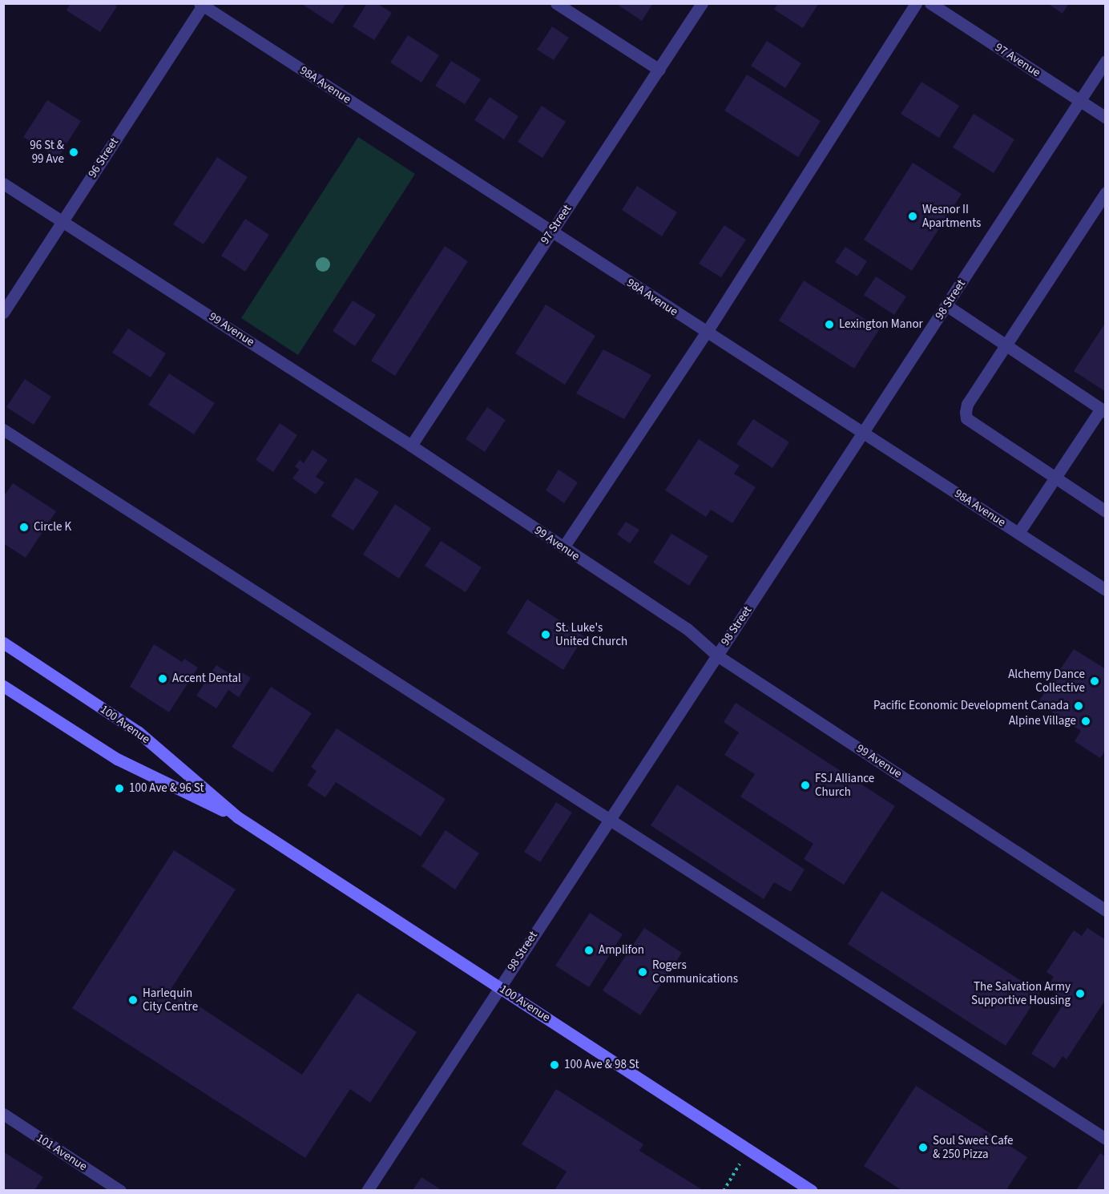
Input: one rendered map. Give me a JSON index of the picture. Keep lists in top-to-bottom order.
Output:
{
  "streets": {
    "main road": ["100 Avenue"],
    "street": [
      "97 Avenue",
      "98A Avenue",
      "96 Street",
      "97 Street",
      "98 Street",
      "99 Avenue",
      "101 Avenue"
    ]
  },
  "crossings": [
    ["97 Avenue", "98 Street"],
    ["98A Avenue", "96 Street"],
    ["98A Avenue", "97 Street"],
    ["98A Avenue", "98 Street"],
    ["96 Street", "99 Avenue"],
    ["97 Street", "99 Avenue"],
    ["98 Street", "99 Avenue"],
    ["98 Street", "100 Avenue"]
  ],
  "places": [
    "96 St & 99 Ave",
    "Wesnor II Apartments",
    "Lexington Manor",
    "Circle K",
    "St. Luke's United Church",
    "Accent Dental",
    "Alchemy Dance Collective",
    "Pacific Economic Development Canada",
    "Alpine Village",
    "FSJ Alliance Church",
    "100 Ave & 96 St",
    "Amplifon",
    "Rogers Communications",
    "The Salvation Army Supportive Housing",
    "Harlequin City Centre",
    "100 Ave & 98 St",
    "Soul Sweet Cafe & 250 Pizza"
  ]
}
